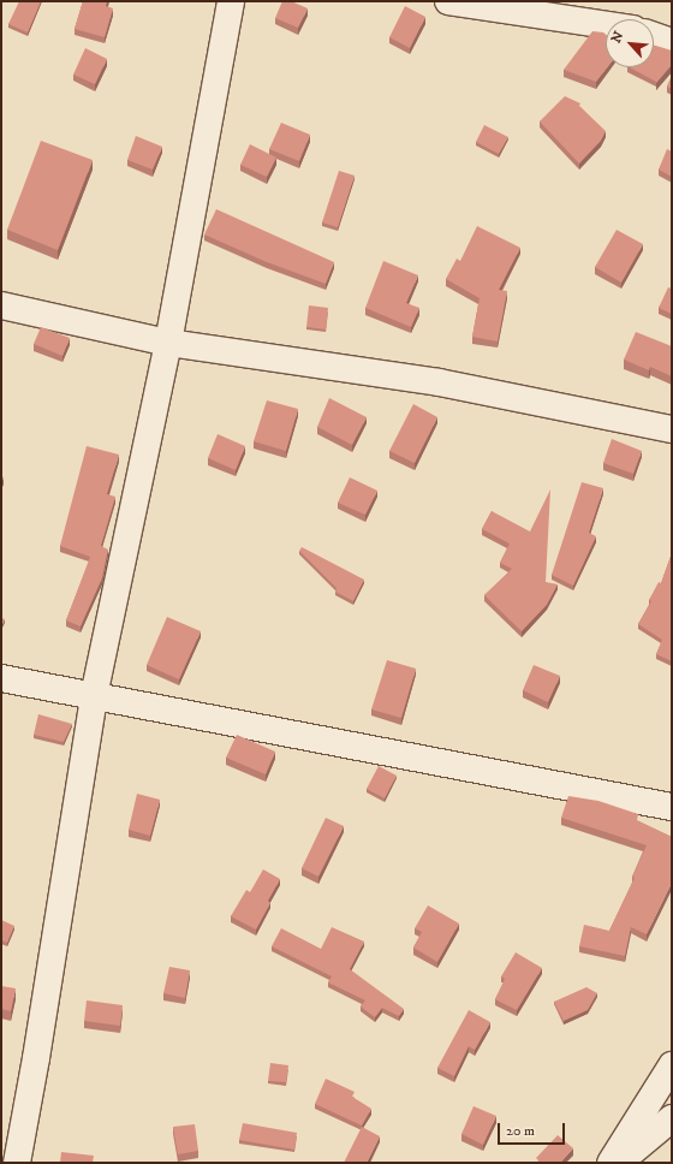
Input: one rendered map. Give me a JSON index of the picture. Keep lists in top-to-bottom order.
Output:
{
  "scale_bar": "20 m",
  "north": "top left"
}
